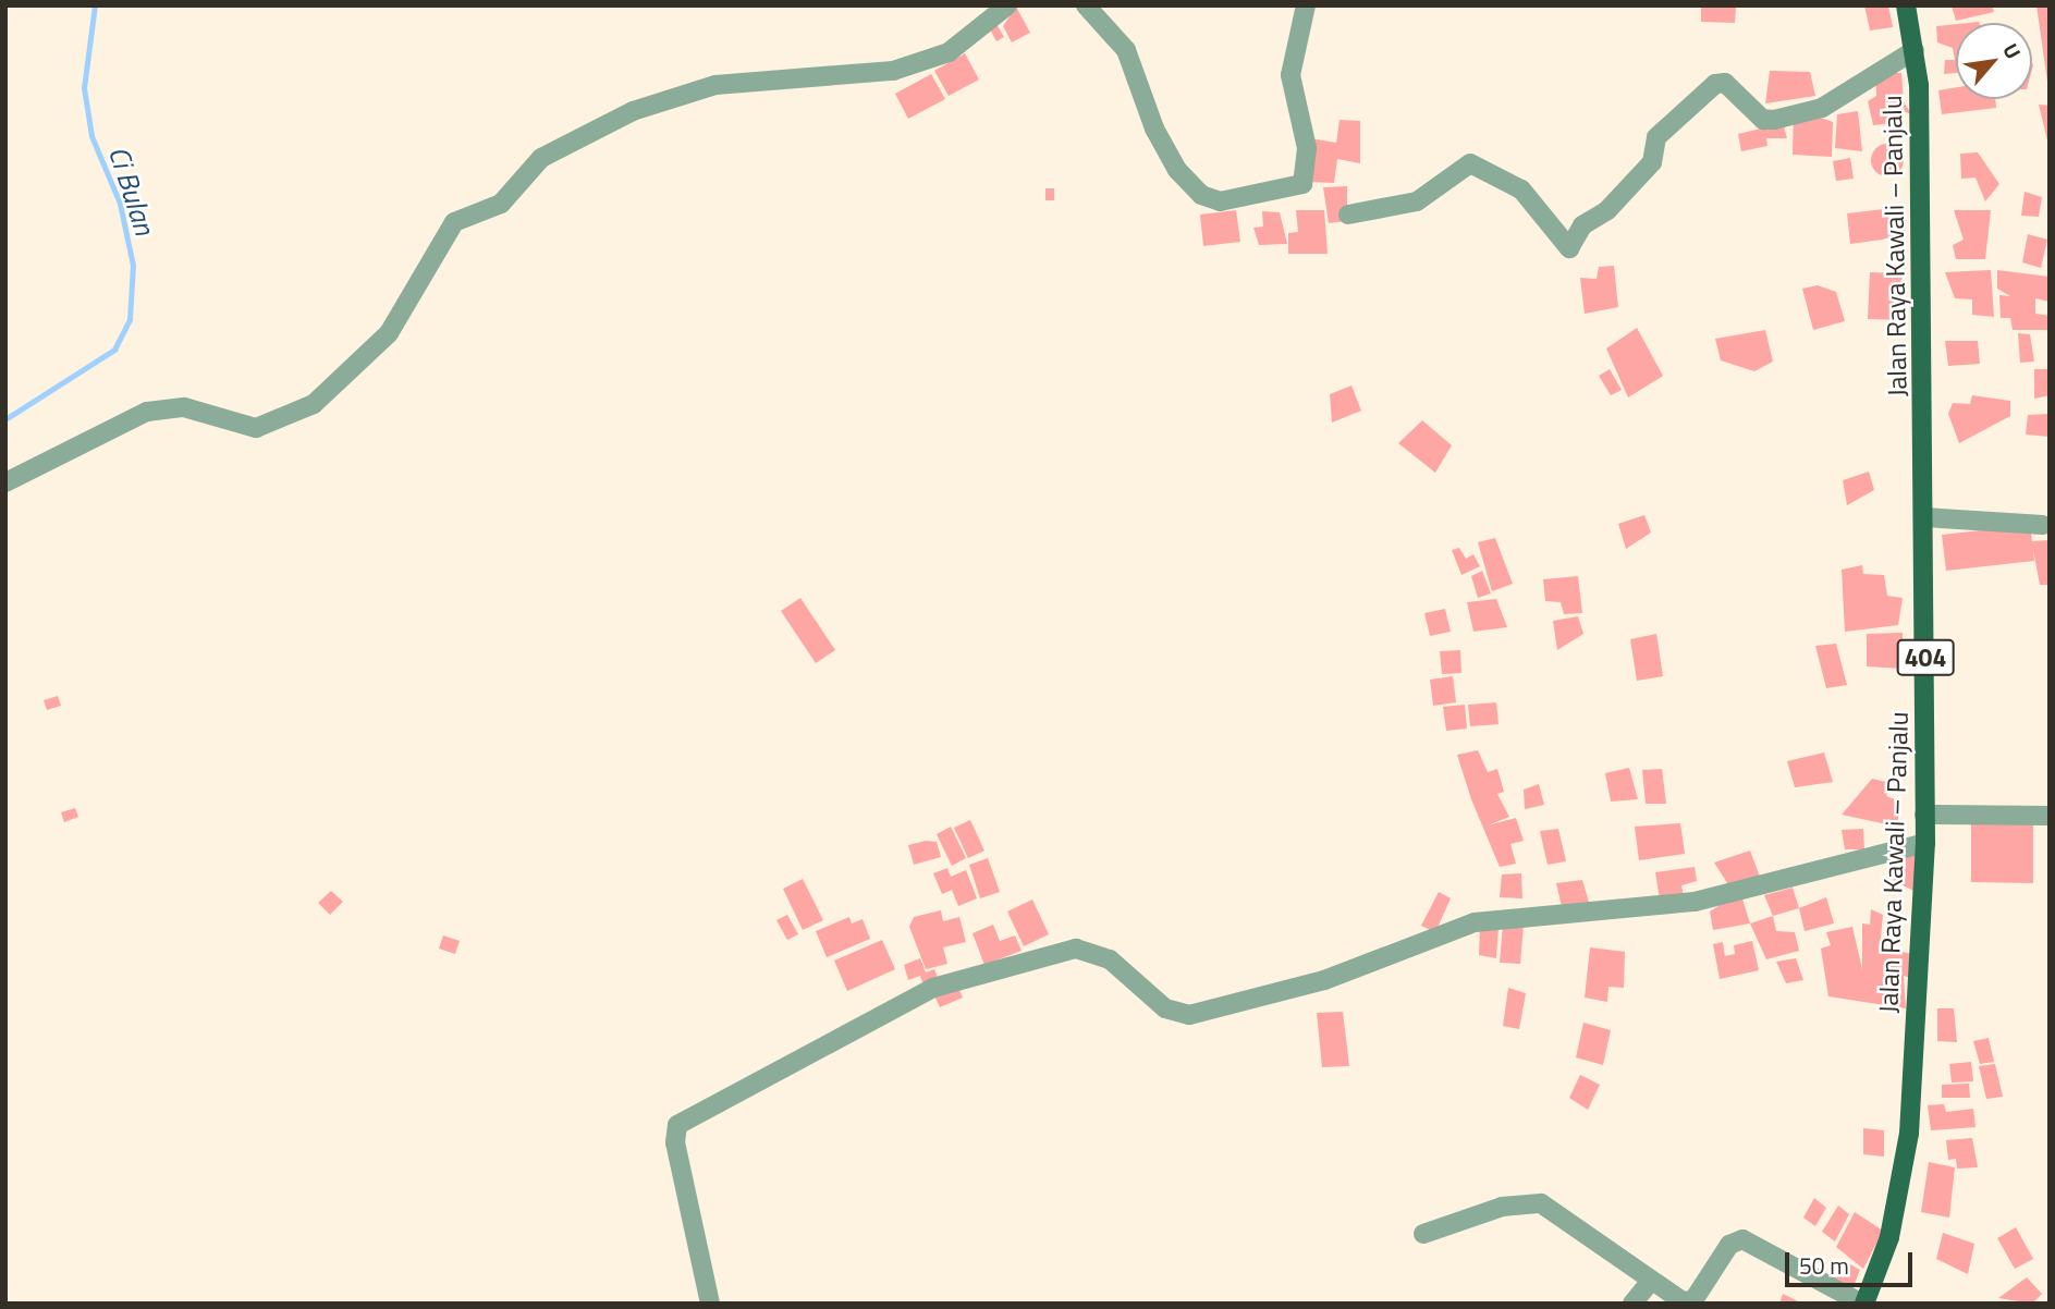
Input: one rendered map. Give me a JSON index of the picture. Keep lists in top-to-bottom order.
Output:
{
  "streets": {
    "main road": ["Jalan Raya Kawali – Panjalu", "404"]
  },
  "water": ["Ci Bulan"],
  "scale_bar": "50 m",
  "north": "top right"
}
